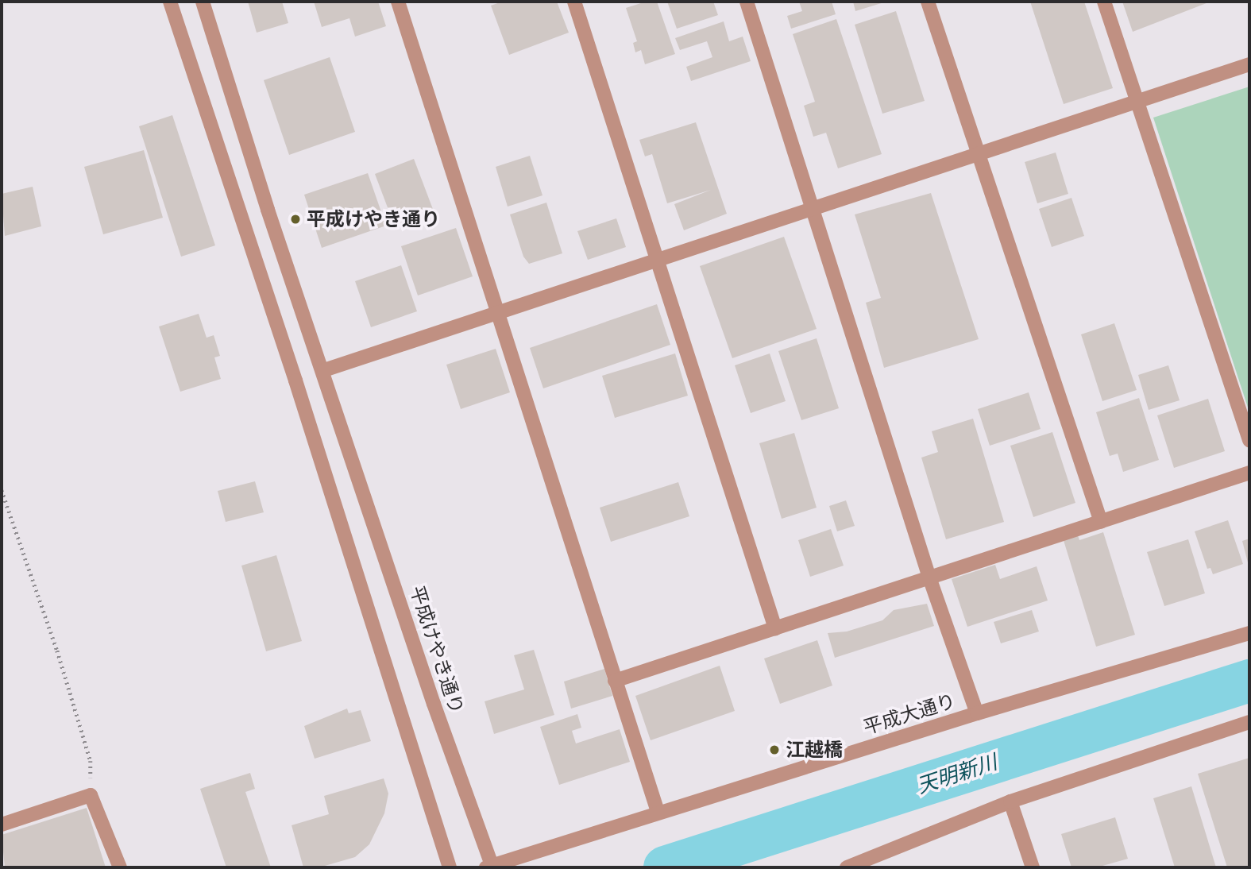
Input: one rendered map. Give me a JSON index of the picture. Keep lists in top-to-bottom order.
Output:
{
  "streets": {
    "street": ["平成けやき通り", "平成大通り"]
  },
  "crossings": [
    ["平成けやき通り", "平成大通り"]
  ],
  "water": ["天明新川"],
  "places": ["平成けやき通り", "江越橋"]
}
